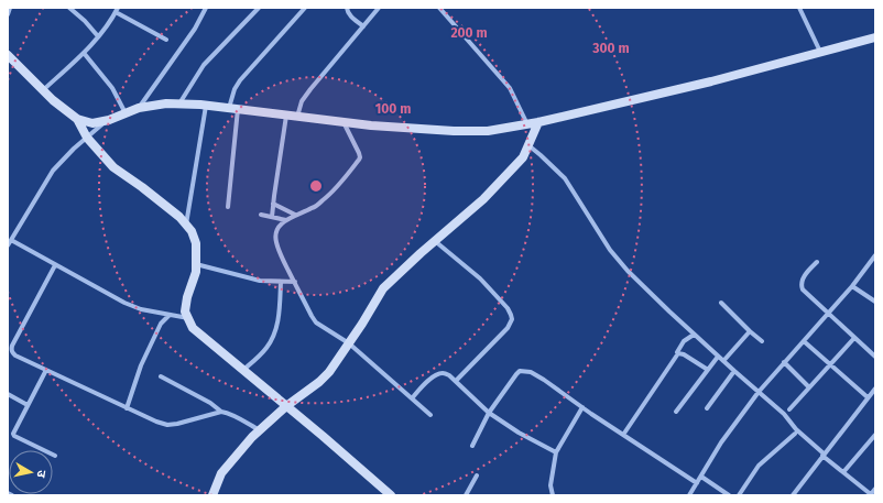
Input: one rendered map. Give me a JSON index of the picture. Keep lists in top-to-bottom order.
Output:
{
  "north": "right",
  "rings": ["200 m", "300 m", "100 m"]
}
